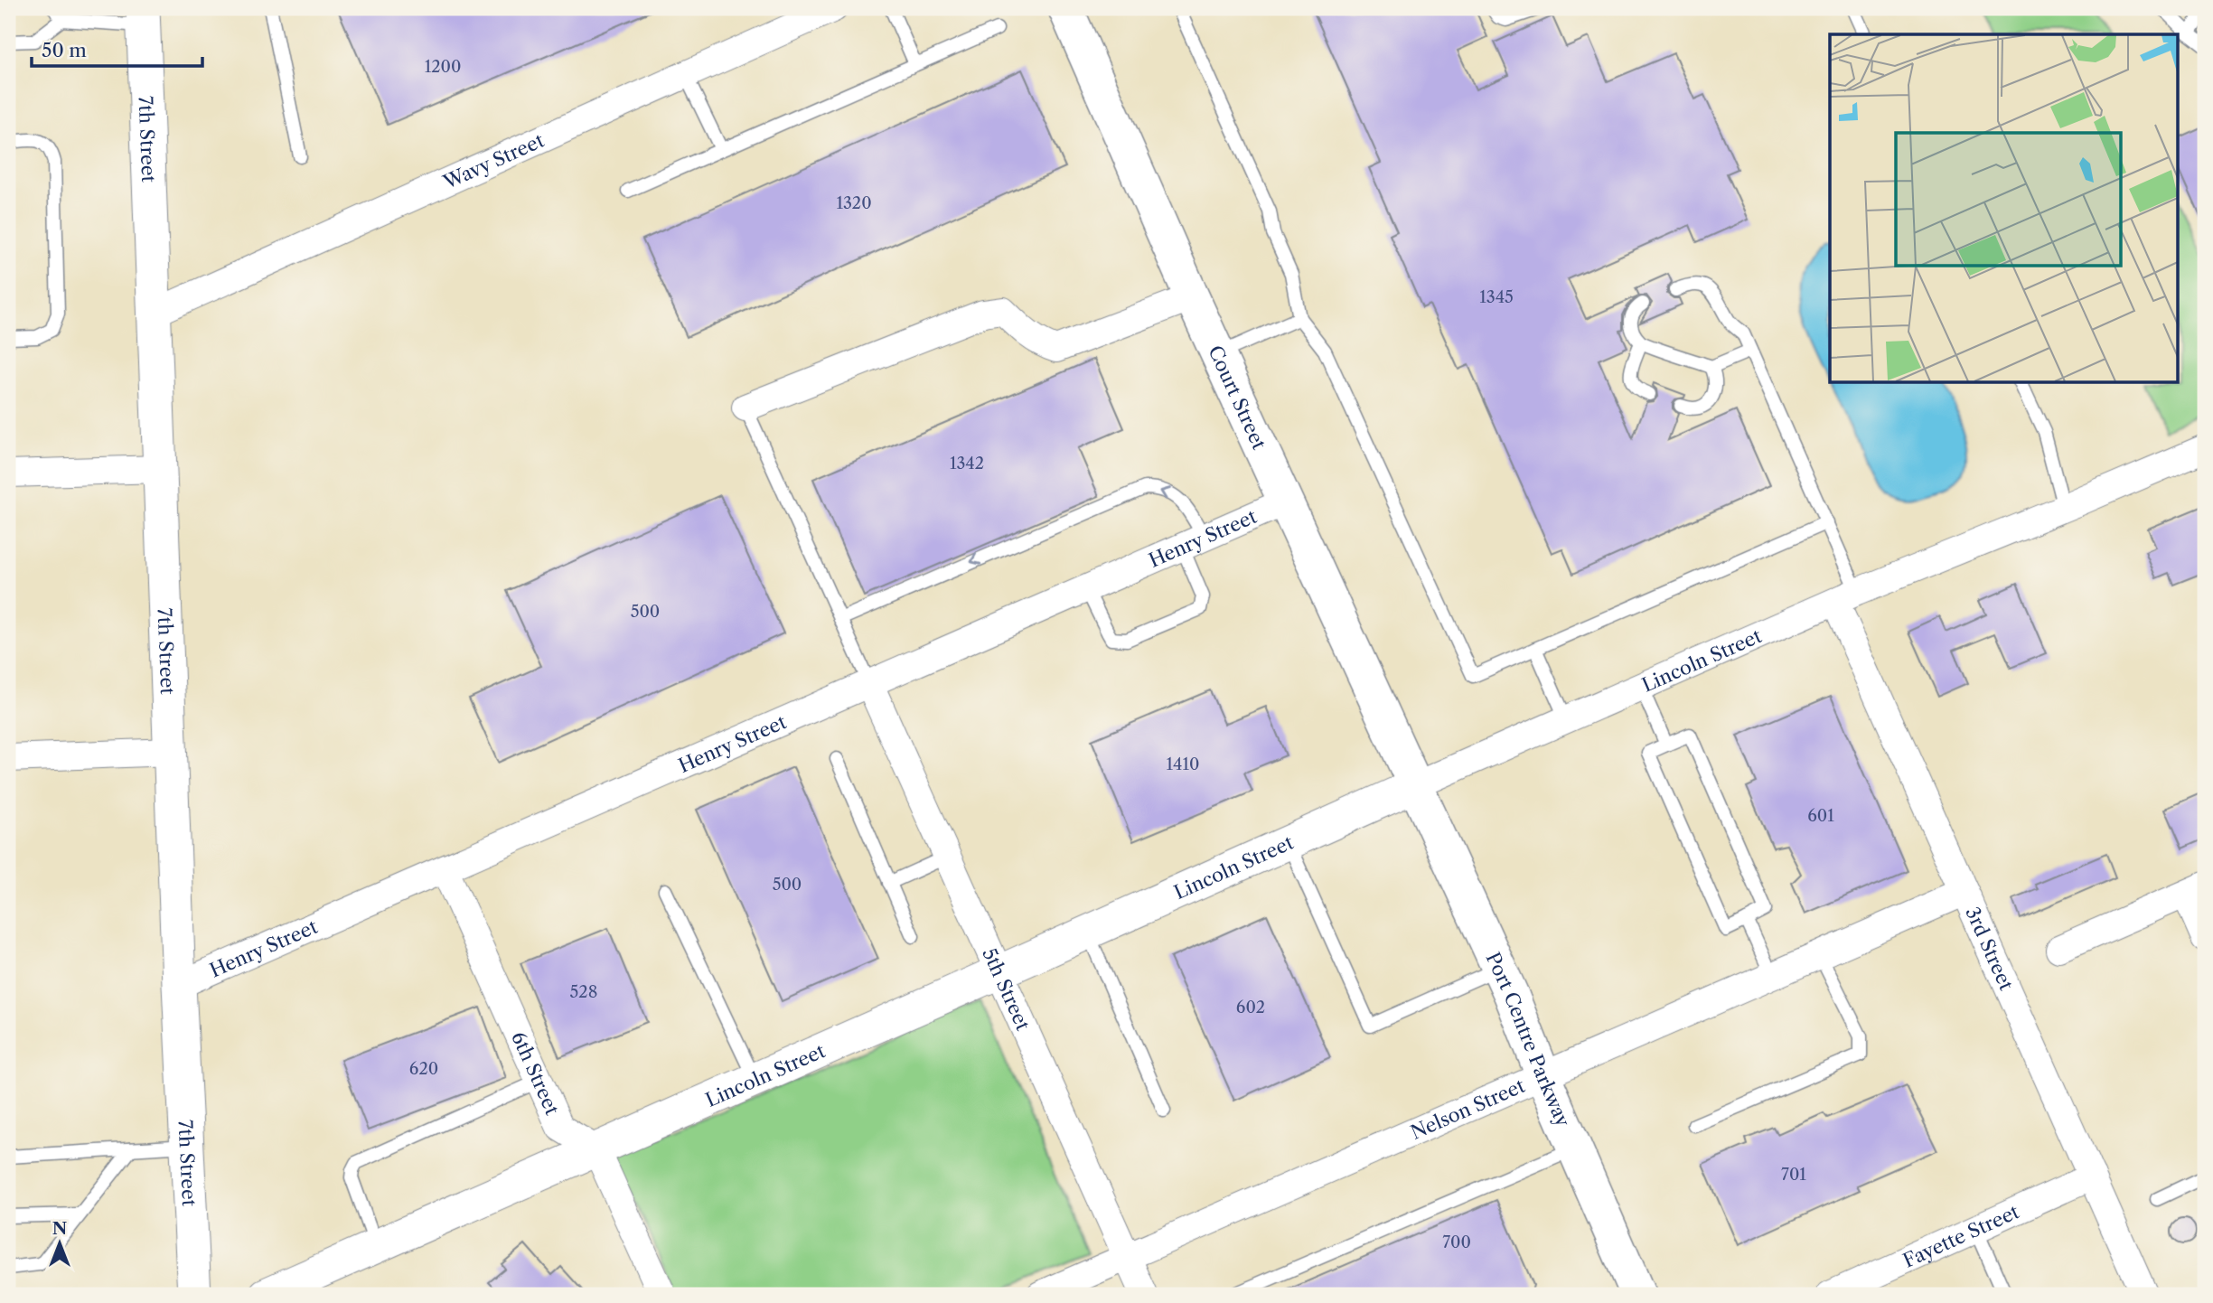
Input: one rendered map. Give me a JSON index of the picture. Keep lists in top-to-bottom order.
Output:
{
  "streets": {
    "main road": ["Court Street", "Port Centre Parkway"],
    "street": [
      "7th Street",
      "Wavy Street",
      "Henry Street",
      "Lincoln Street",
      "3rd Street",
      "5th Street",
      "6th Street",
      "Nelson Street",
      "Fayette Street"
    ]
  },
  "crossings": [
    ["7th Street", "Wavy Street"],
    ["7th Street", "Henry Street"],
    ["Court Street", "Henry Street"],
    ["Court Street", "Lincoln Street"],
    ["Court Street", "Port Centre Parkway"],
    ["Henry Street", "5th Street"],
    ["Henry Street", "6th Street"],
    ["Lincoln Street", "3rd Street"],
    ["Lincoln Street", "5th Street"],
    ["Lincoln Street", "Port Centre Parkway"],
    ["Lincoln Street", "6th Street"],
    ["3rd Street", "Nelson Street"],
    ["3rd Street", "Fayette Street"],
    ["5th Street", "Nelson Street"],
    ["Port Centre Parkway", "Nelson Street"]
  ],
  "house_numbers": [
    "1200",
    "1320",
    "1345",
    "1342",
    "500",
    "1410",
    "601",
    "500",
    "528",
    "602",
    "620",
    "701",
    "700"
  ],
  "scale_bar": "50 m",
  "north": "top"
}
